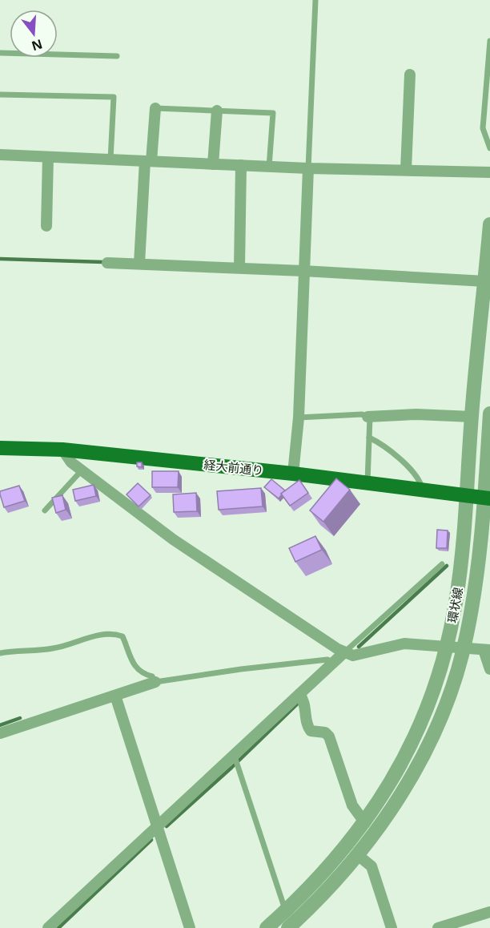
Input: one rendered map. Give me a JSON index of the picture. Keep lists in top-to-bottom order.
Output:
{
  "streets": {
    "main road": ["経大前通り"],
    "street": ["環状線"]
  },
  "crossings": [
    ["経大前通り", "環状線"]
  ],
  "north": "bottom"
}
